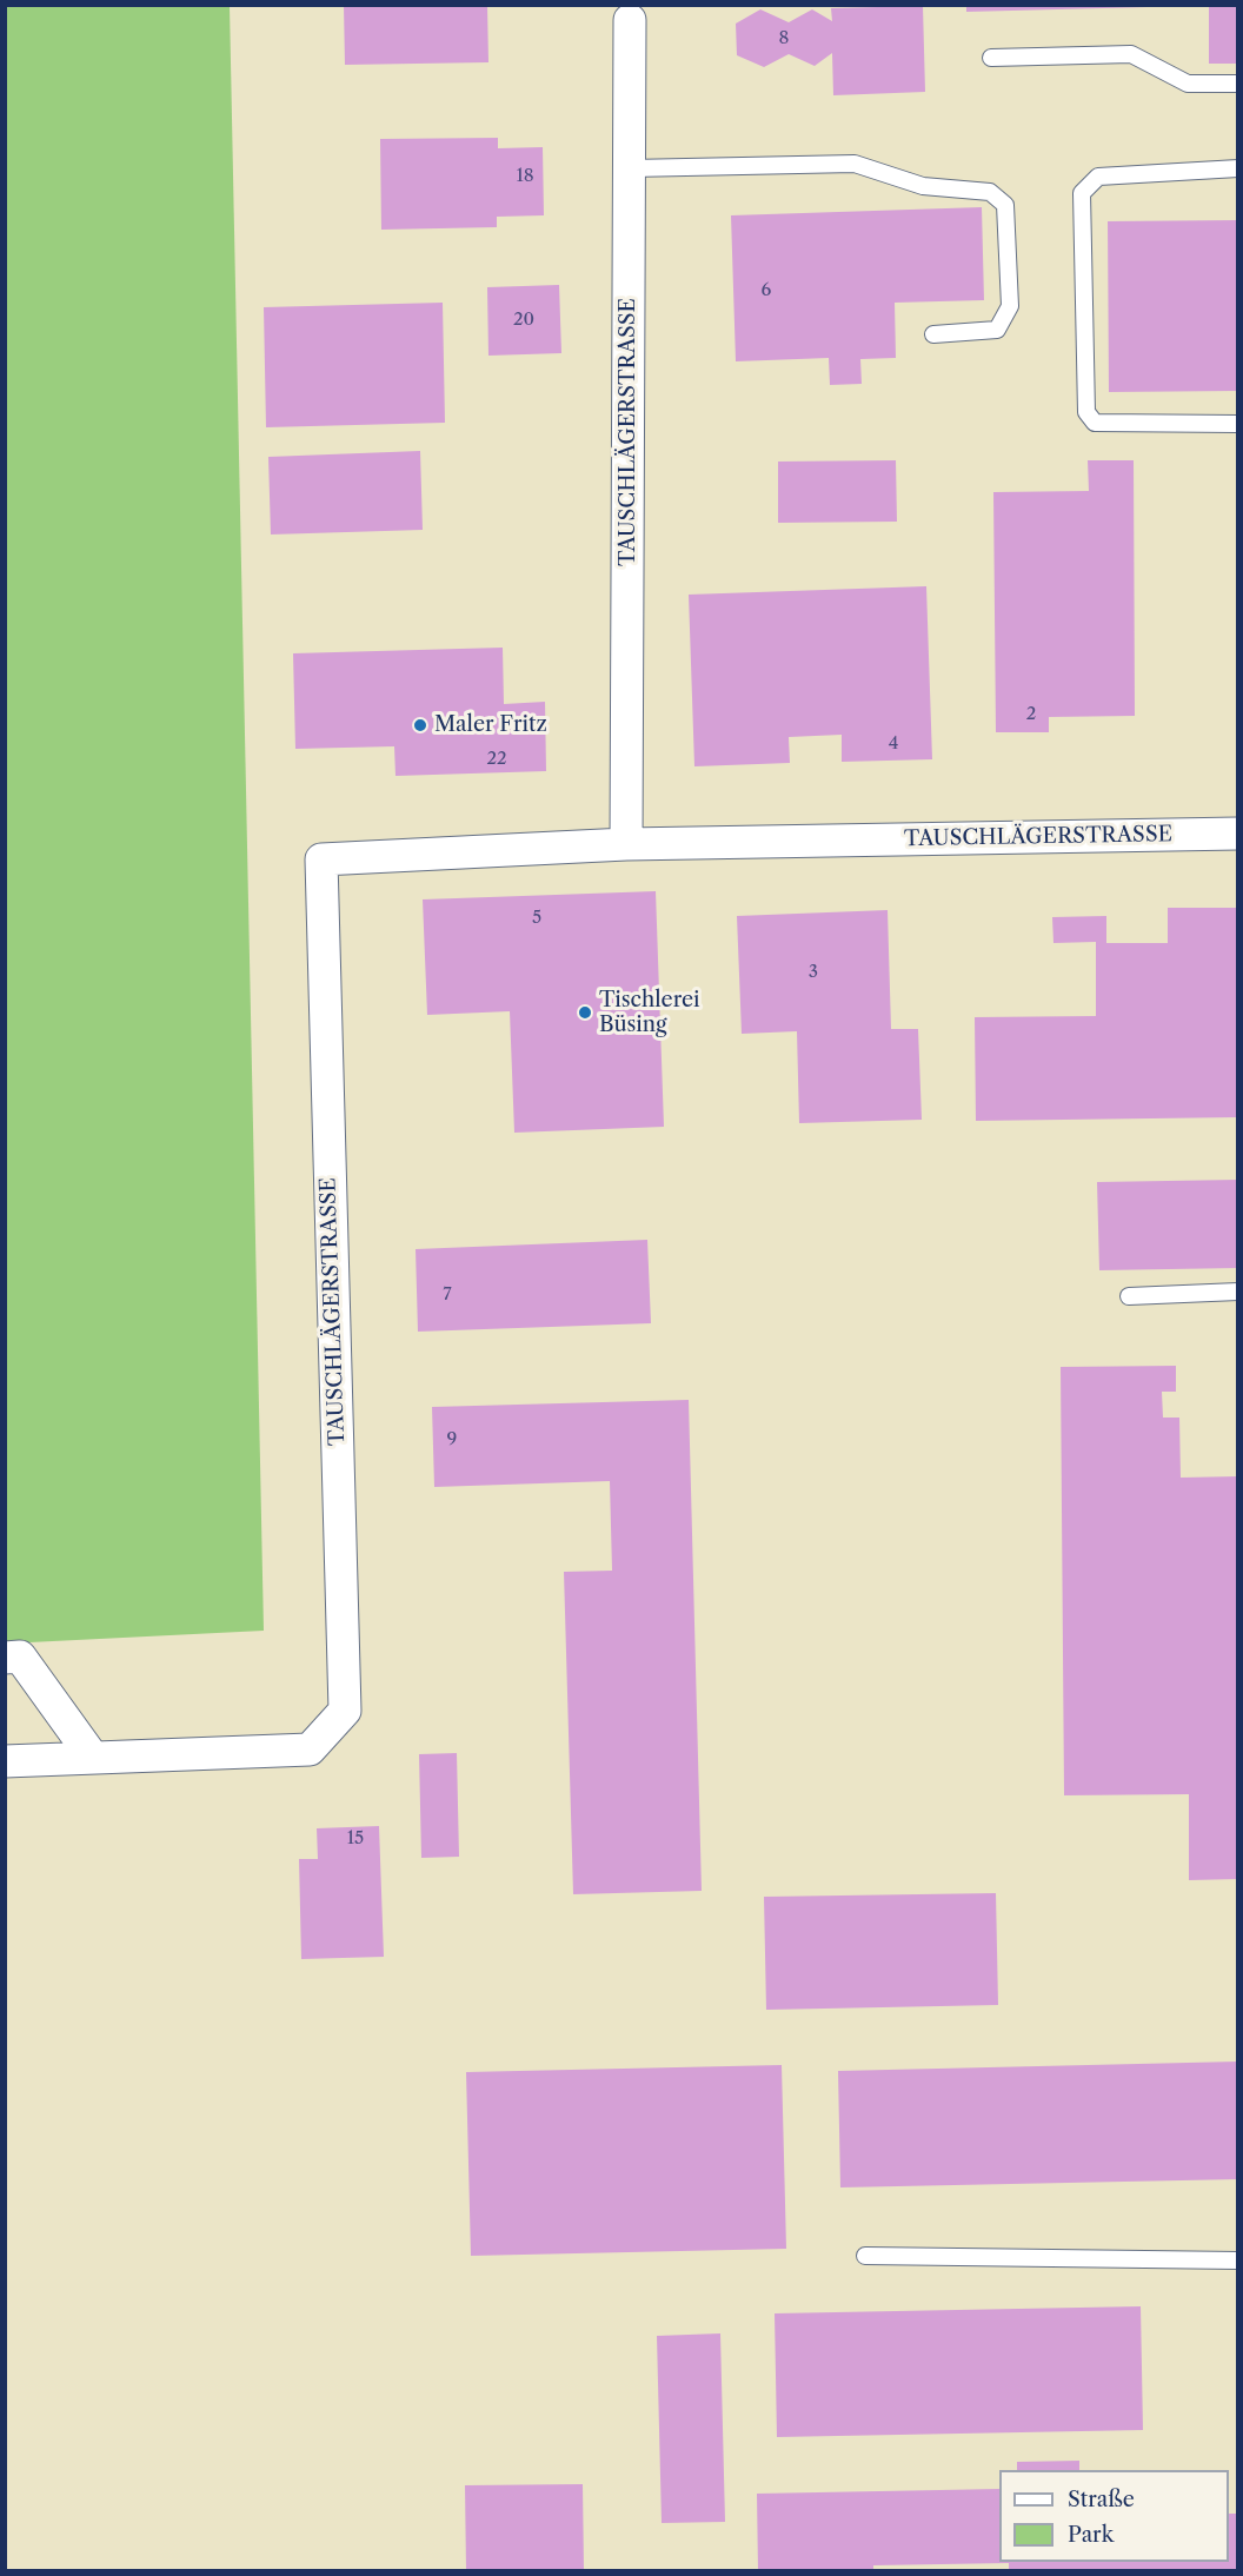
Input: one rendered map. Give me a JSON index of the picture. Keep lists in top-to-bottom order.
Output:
{
  "streets": {
    "street": ["TAUSCHLÄGERSTRASSE"]
  },
  "places": ["Maler Fritz", "Tischlerei Büsing"],
  "house_numbers": [
    "8",
    "18",
    "6",
    "20",
    "2",
    "4",
    "22",
    "5",
    "3",
    "7",
    "9",
    "15"
  ],
  "legend": ["Straße", "Park"]
}
